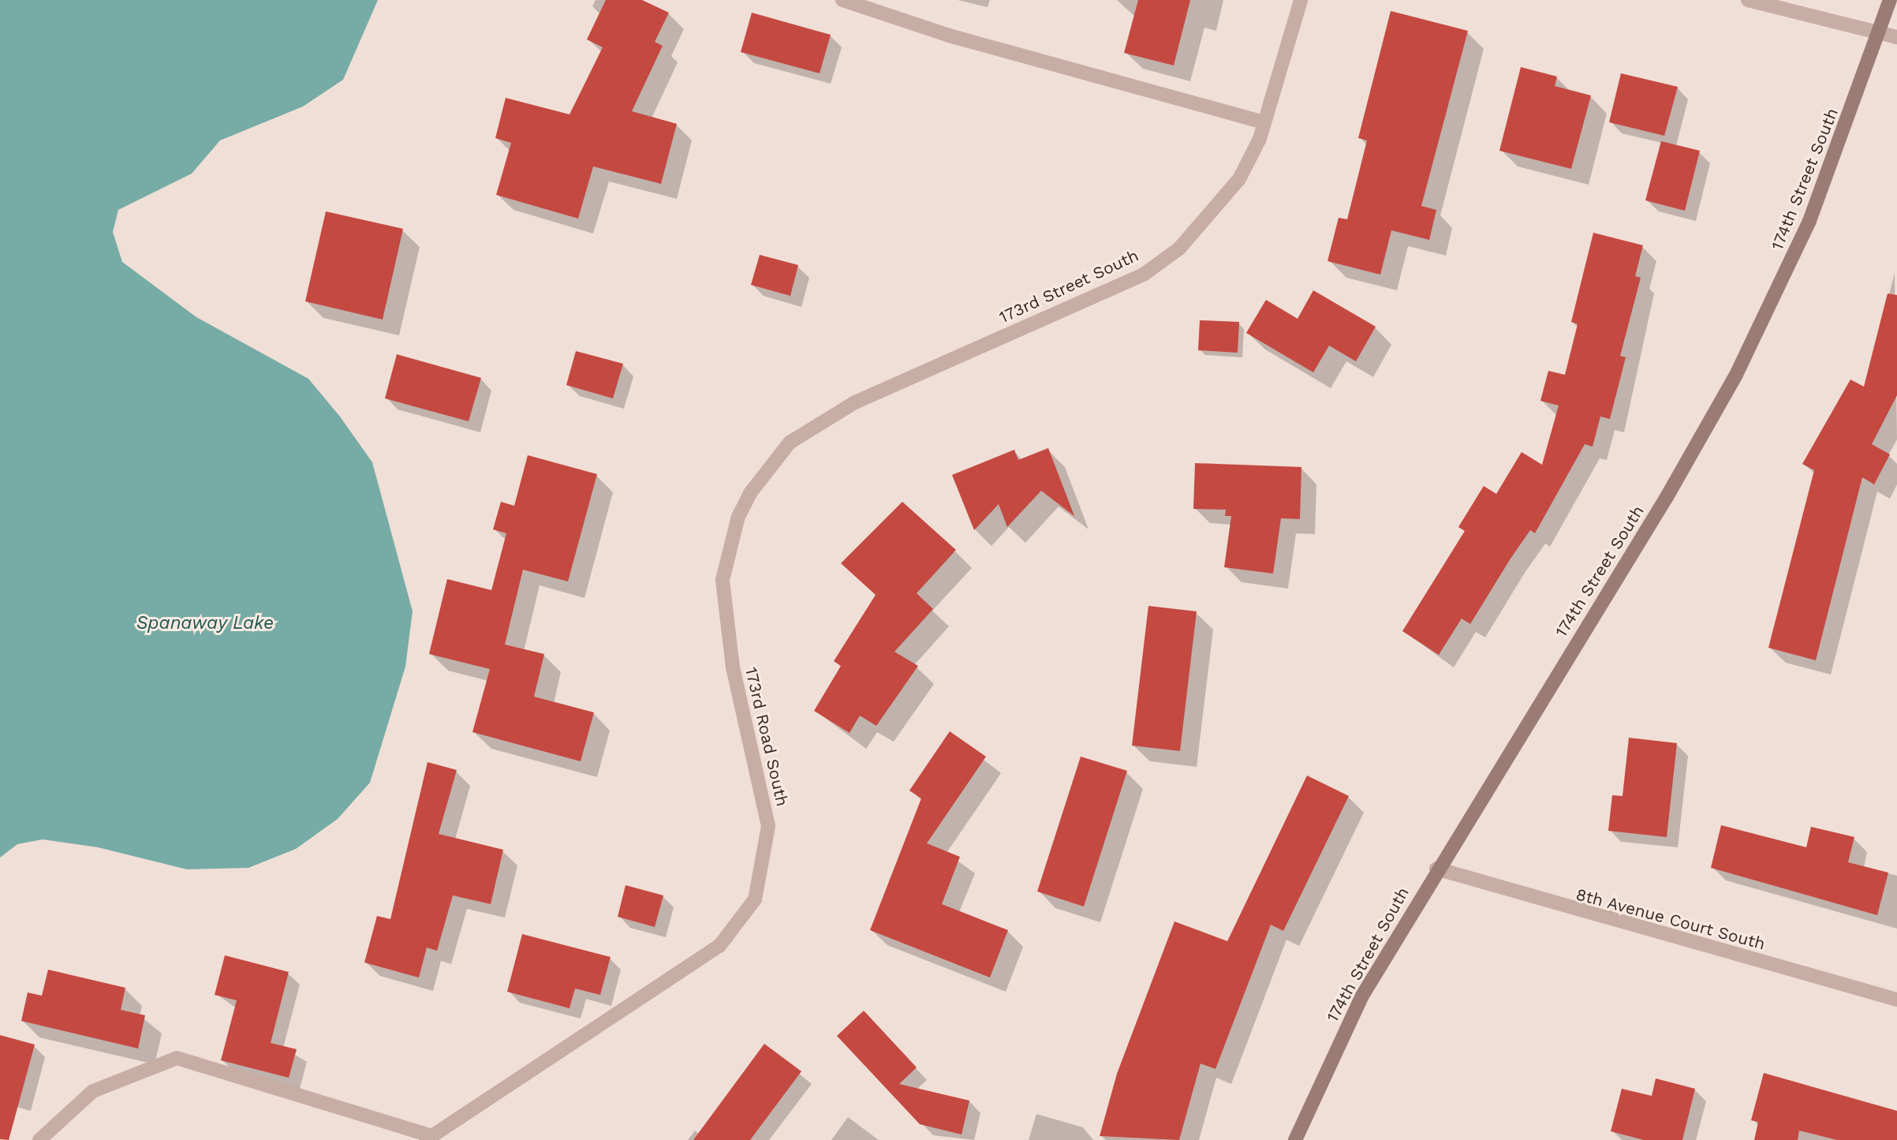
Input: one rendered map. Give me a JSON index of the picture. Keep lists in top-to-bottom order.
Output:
{
  "streets": {
    "street": [
      "174th Street South",
      "173rd Street South",
      "173rd Road South",
      "8th Avenue Court South"
    ]
  },
  "crossings": [
    ["174th Street South", "8th Avenue Court South"],
    ["173rd Street South", "173rd Road South"]
  ],
  "water": ["Spanaway Lake"]
}
